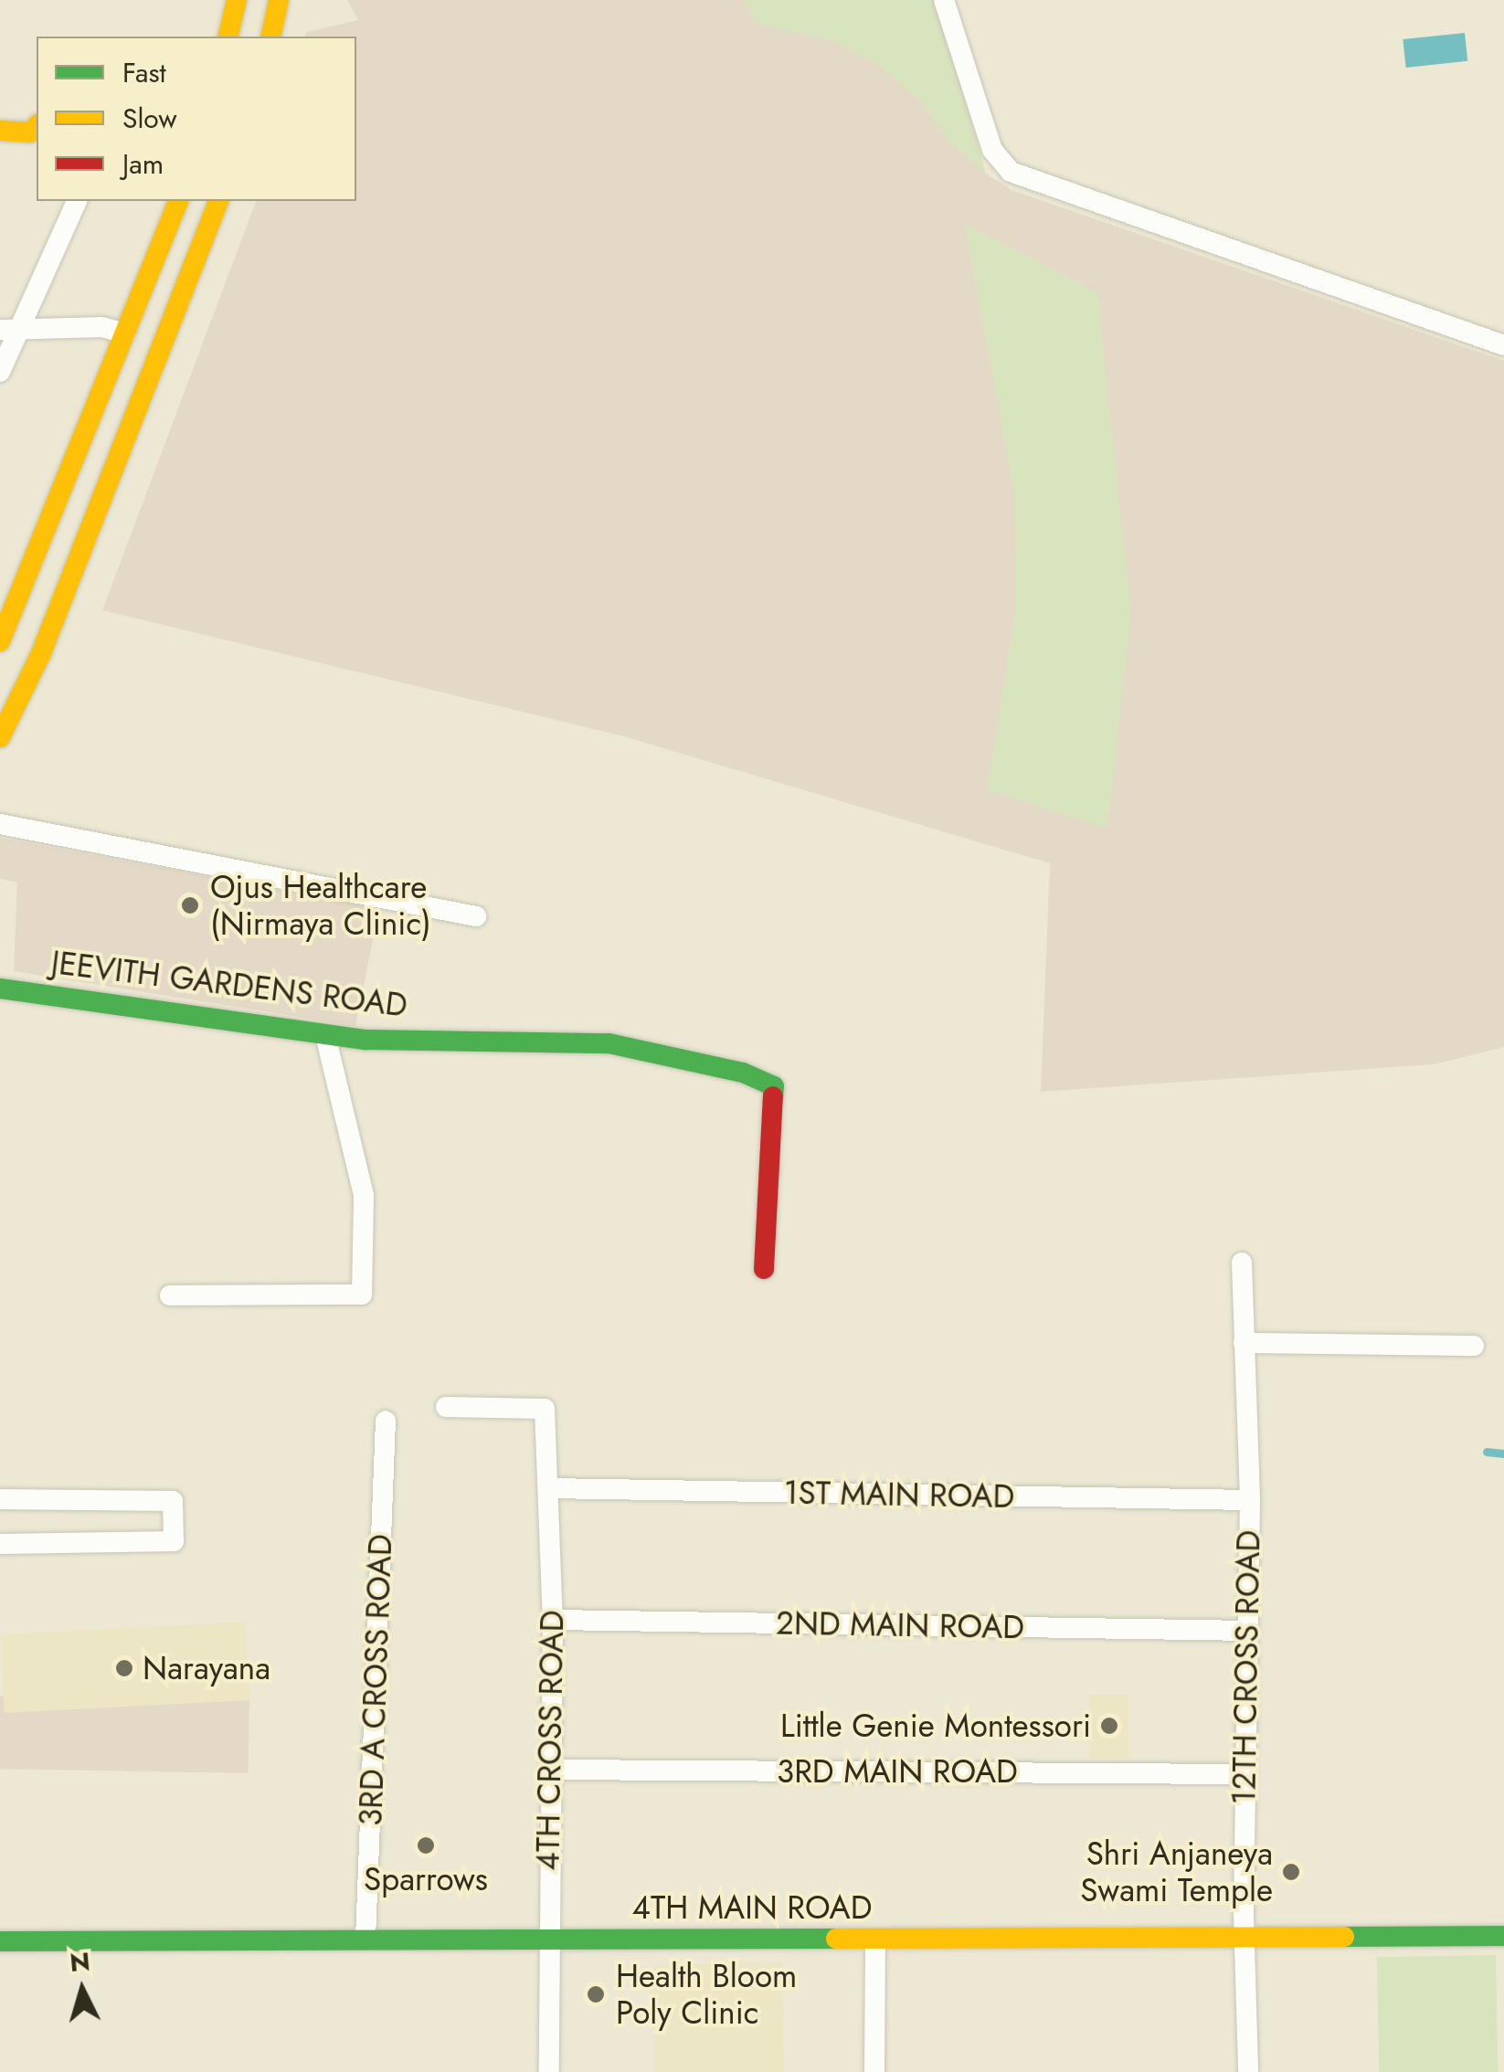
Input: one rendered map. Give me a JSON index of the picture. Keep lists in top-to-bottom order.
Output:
{
  "streets": {
    "street": [
      "JEEVITH GARDENS ROAD",
      "1ST MAIN ROAD",
      "2ND MAIN ROAD",
      "12TH CROSS ROAD",
      "3RD A CROSS ROAD",
      "4TH CROSS ROAD",
      "3RD MAIN ROAD",
      "4TH MAIN ROAD"
    ]
  },
  "crossings": [
    ["1ST MAIN ROAD", "12TH CROSS ROAD"],
    ["1ST MAIN ROAD", "4TH CROSS ROAD"],
    ["2ND MAIN ROAD", "12TH CROSS ROAD"],
    ["2ND MAIN ROAD", "4TH CROSS ROAD"],
    ["12TH CROSS ROAD", "3RD MAIN ROAD"],
    ["12TH CROSS ROAD", "4TH MAIN ROAD"],
    ["3RD A CROSS ROAD", "4TH MAIN ROAD"],
    ["4TH CROSS ROAD", "3RD MAIN ROAD"],
    ["4TH CROSS ROAD", "4TH MAIN ROAD"]
  ],
  "places": [
    "Ojus Healthcare (Nirmaya Clinic)",
    "Narayana",
    "Little Genie Montessori",
    "Sparrows",
    "Shri Anjaneya Swami Temple",
    "Health Bloom Poly Clinic"
  ],
  "legend": ["Fast", "Slow", "Jam"],
  "north": "top"
}
